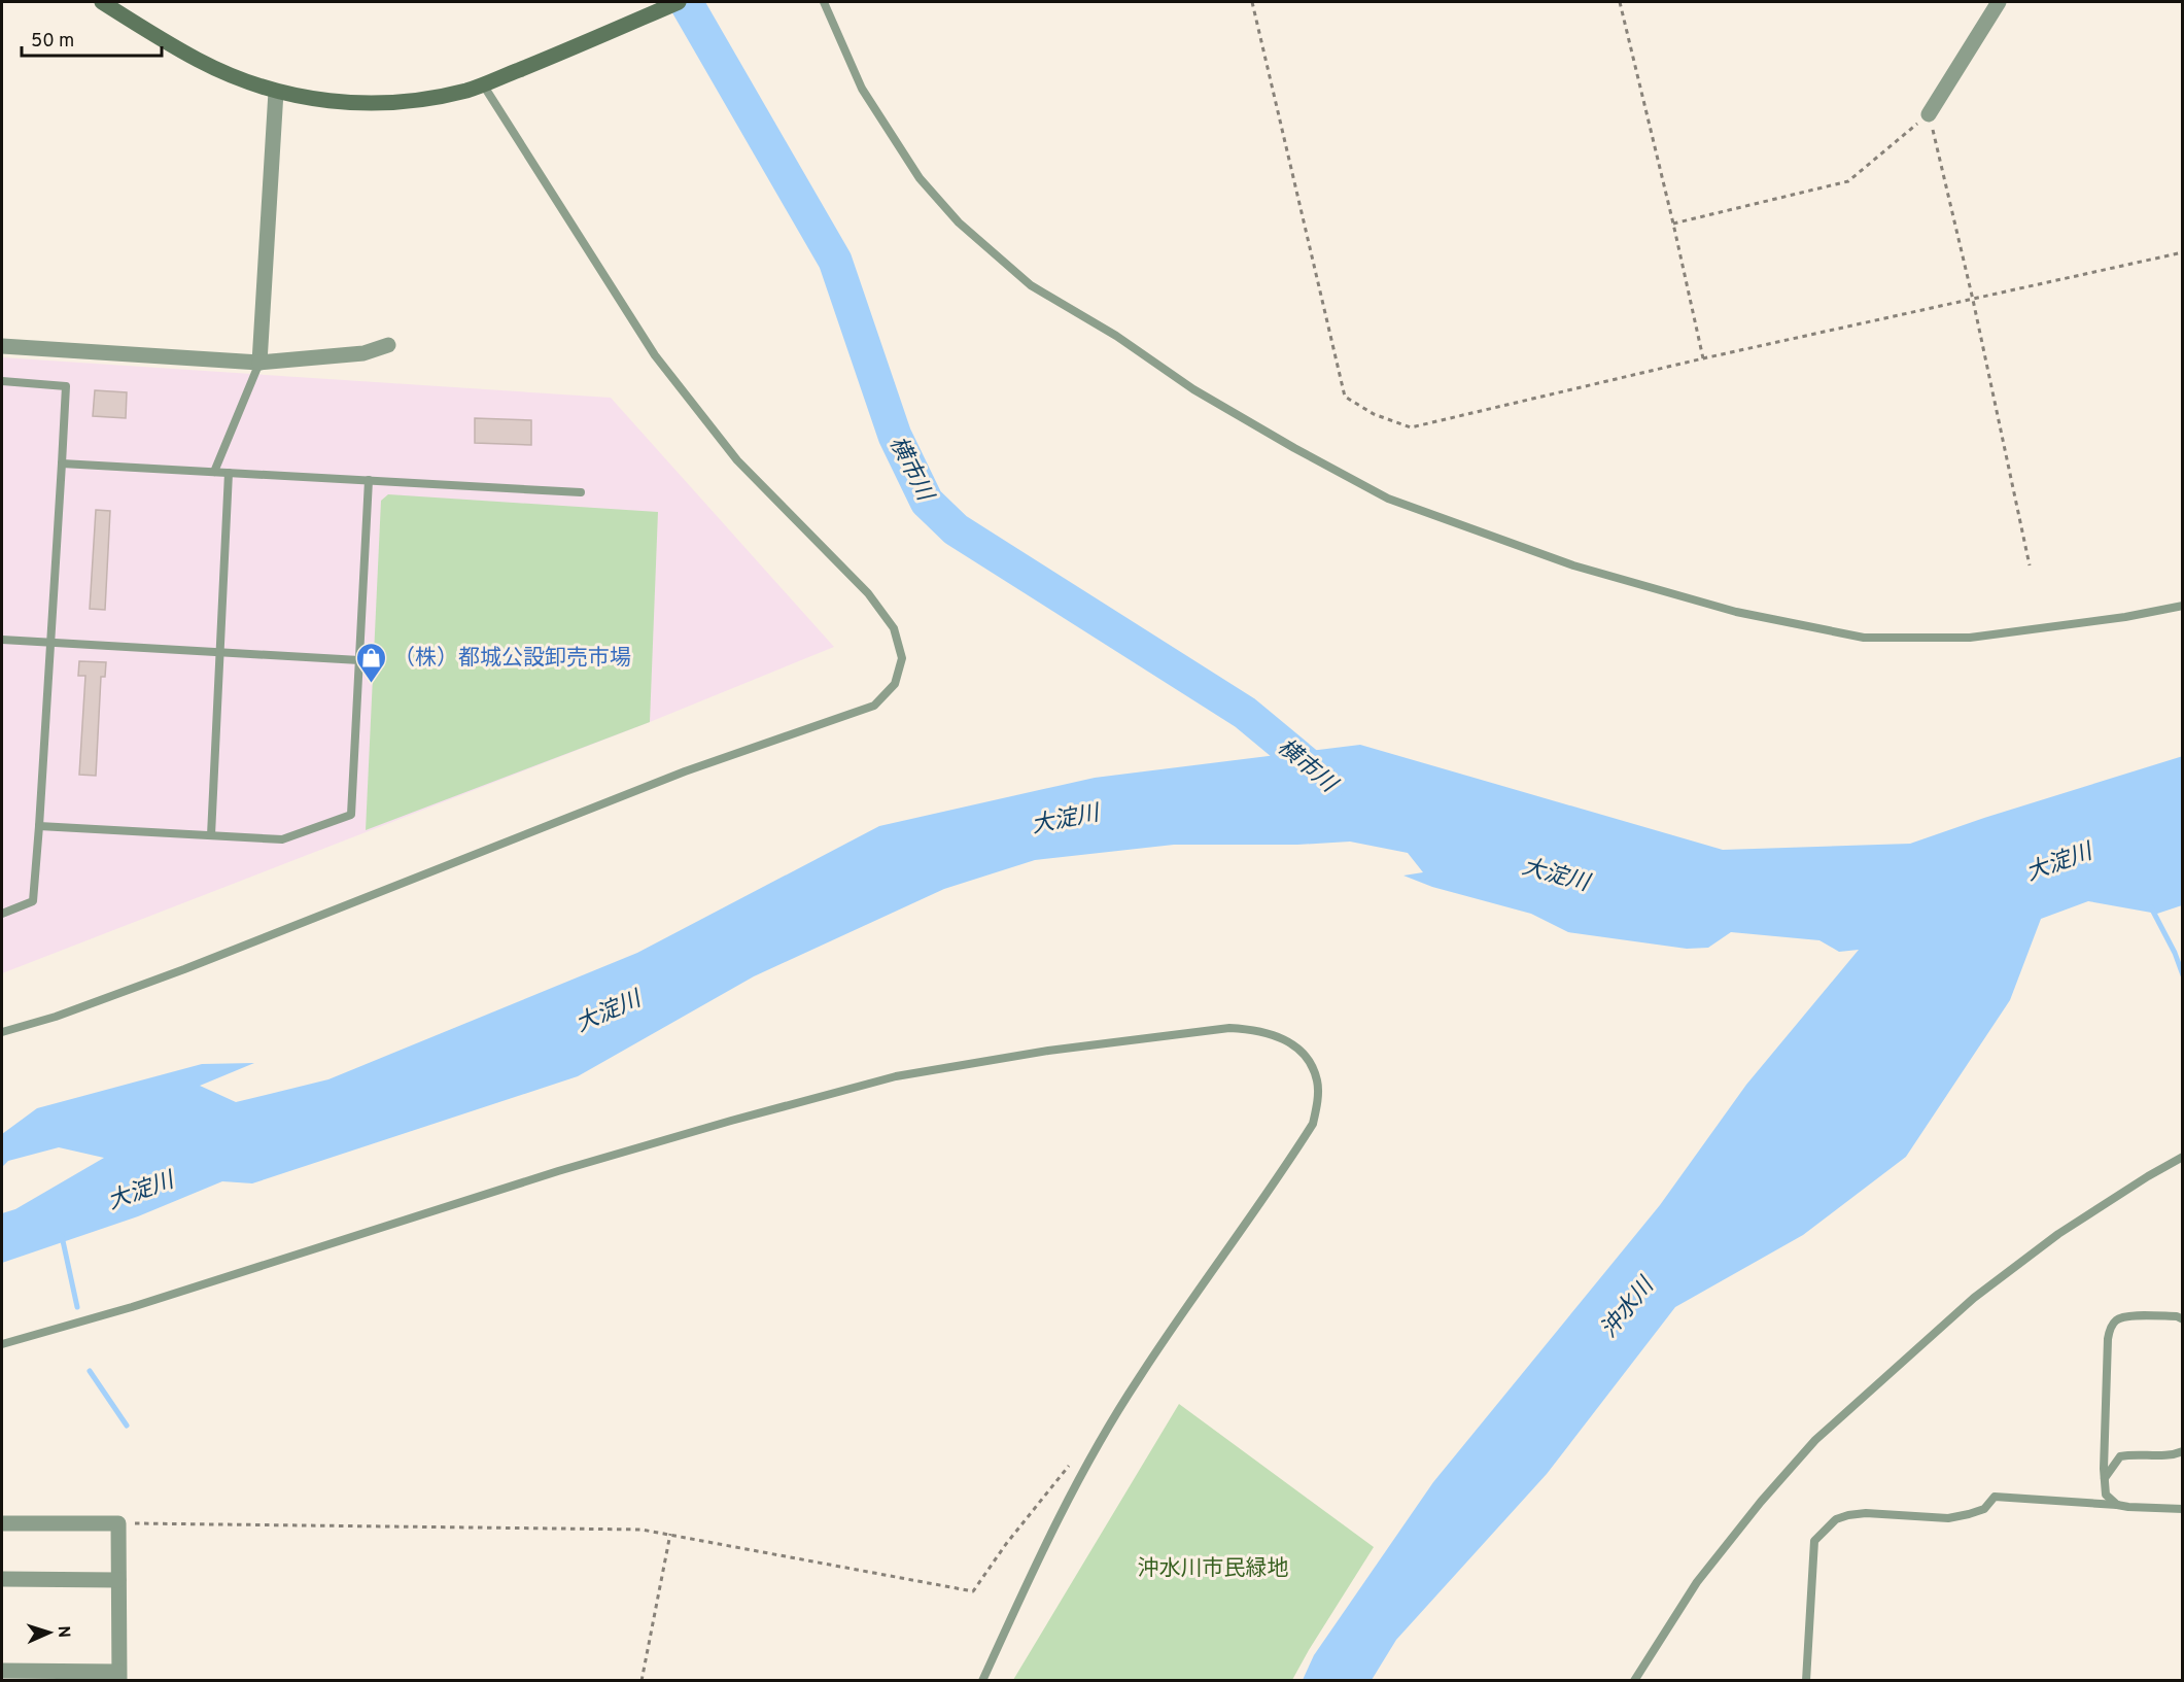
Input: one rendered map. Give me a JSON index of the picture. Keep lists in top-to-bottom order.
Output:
{
  "water": ["横市川", "大淀川", "沖水川"],
  "parks": ["沖水川市民緑地"],
  "places": {
    "shop": ["（株）都城公設卸売市場"]
  },
  "scale_bar": "50 m",
  "north": "right"
}
